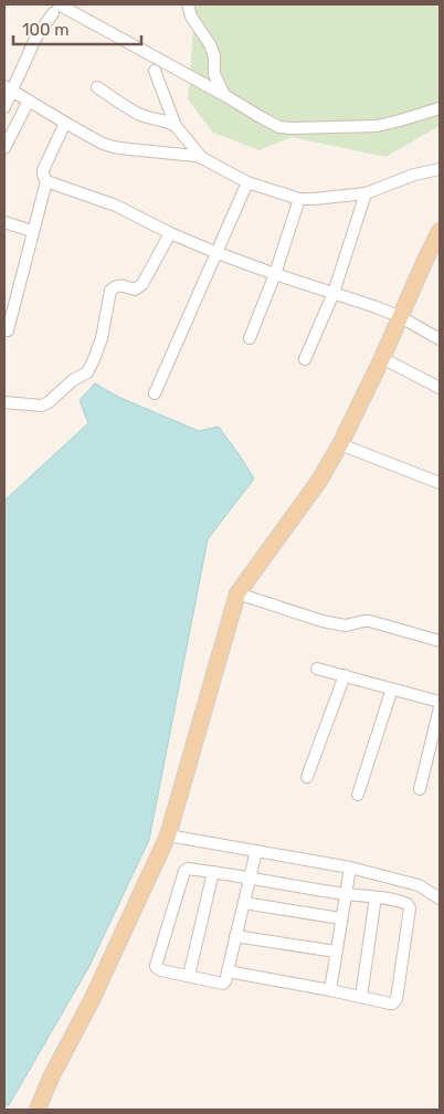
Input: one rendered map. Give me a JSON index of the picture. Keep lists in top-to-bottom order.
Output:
{
  "scale_bar": "100 m"
}
